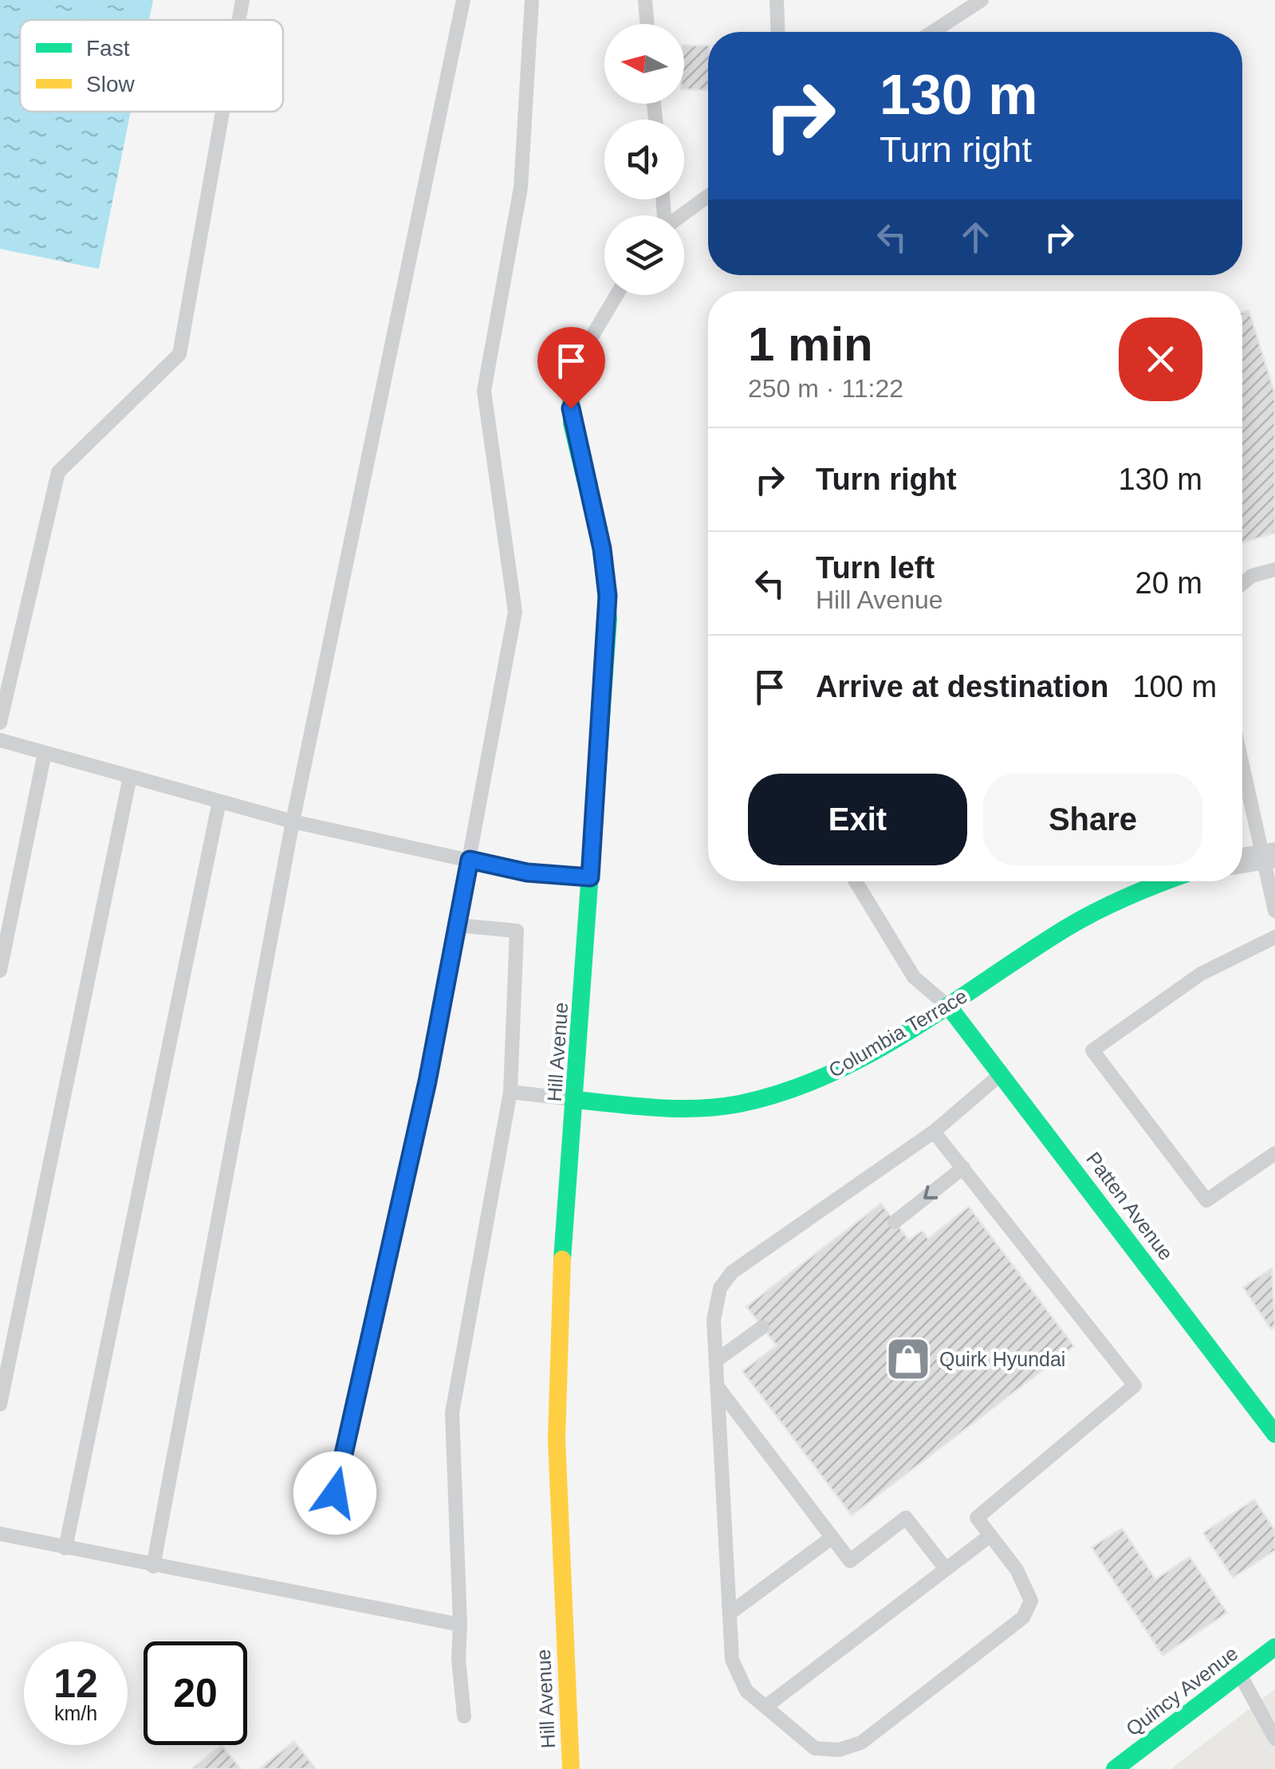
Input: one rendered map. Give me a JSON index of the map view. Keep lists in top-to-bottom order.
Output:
{
  "streets": {
    "street": [
      "Columbia Terrace",
      "Hill Avenue",
      "Patten Avenue",
      "Quincy Avenue"
    ]
  },
  "crossings": [
    ["Columbia Terrace", "Hill Avenue"],
    ["Columbia Terrace", "Patten Avenue"]
  ],
  "places": {
    "shop": ["Quirk Hyundai"]
  },
  "legend": ["Fast", "Slow"],
  "north": "left",
  "page": {
    "turn": ["130 m", "Turn right"],
    "heading": ["1 min", "250 m · 11:22"],
    "list": [
      {
        "name": "Turn right",
        "value": "130 m"
      },
      {
        "name": "Turn left",
        "note": "Hill Avenue",
        "value": "20 m"
      },
      {
        "name": "Arrive at destination",
        "value": "100 m"
      }
    ],
    "buttons": ["Exit", "Share"],
    "speed": "12 km/h",
    "limit": "20"
  }
}
